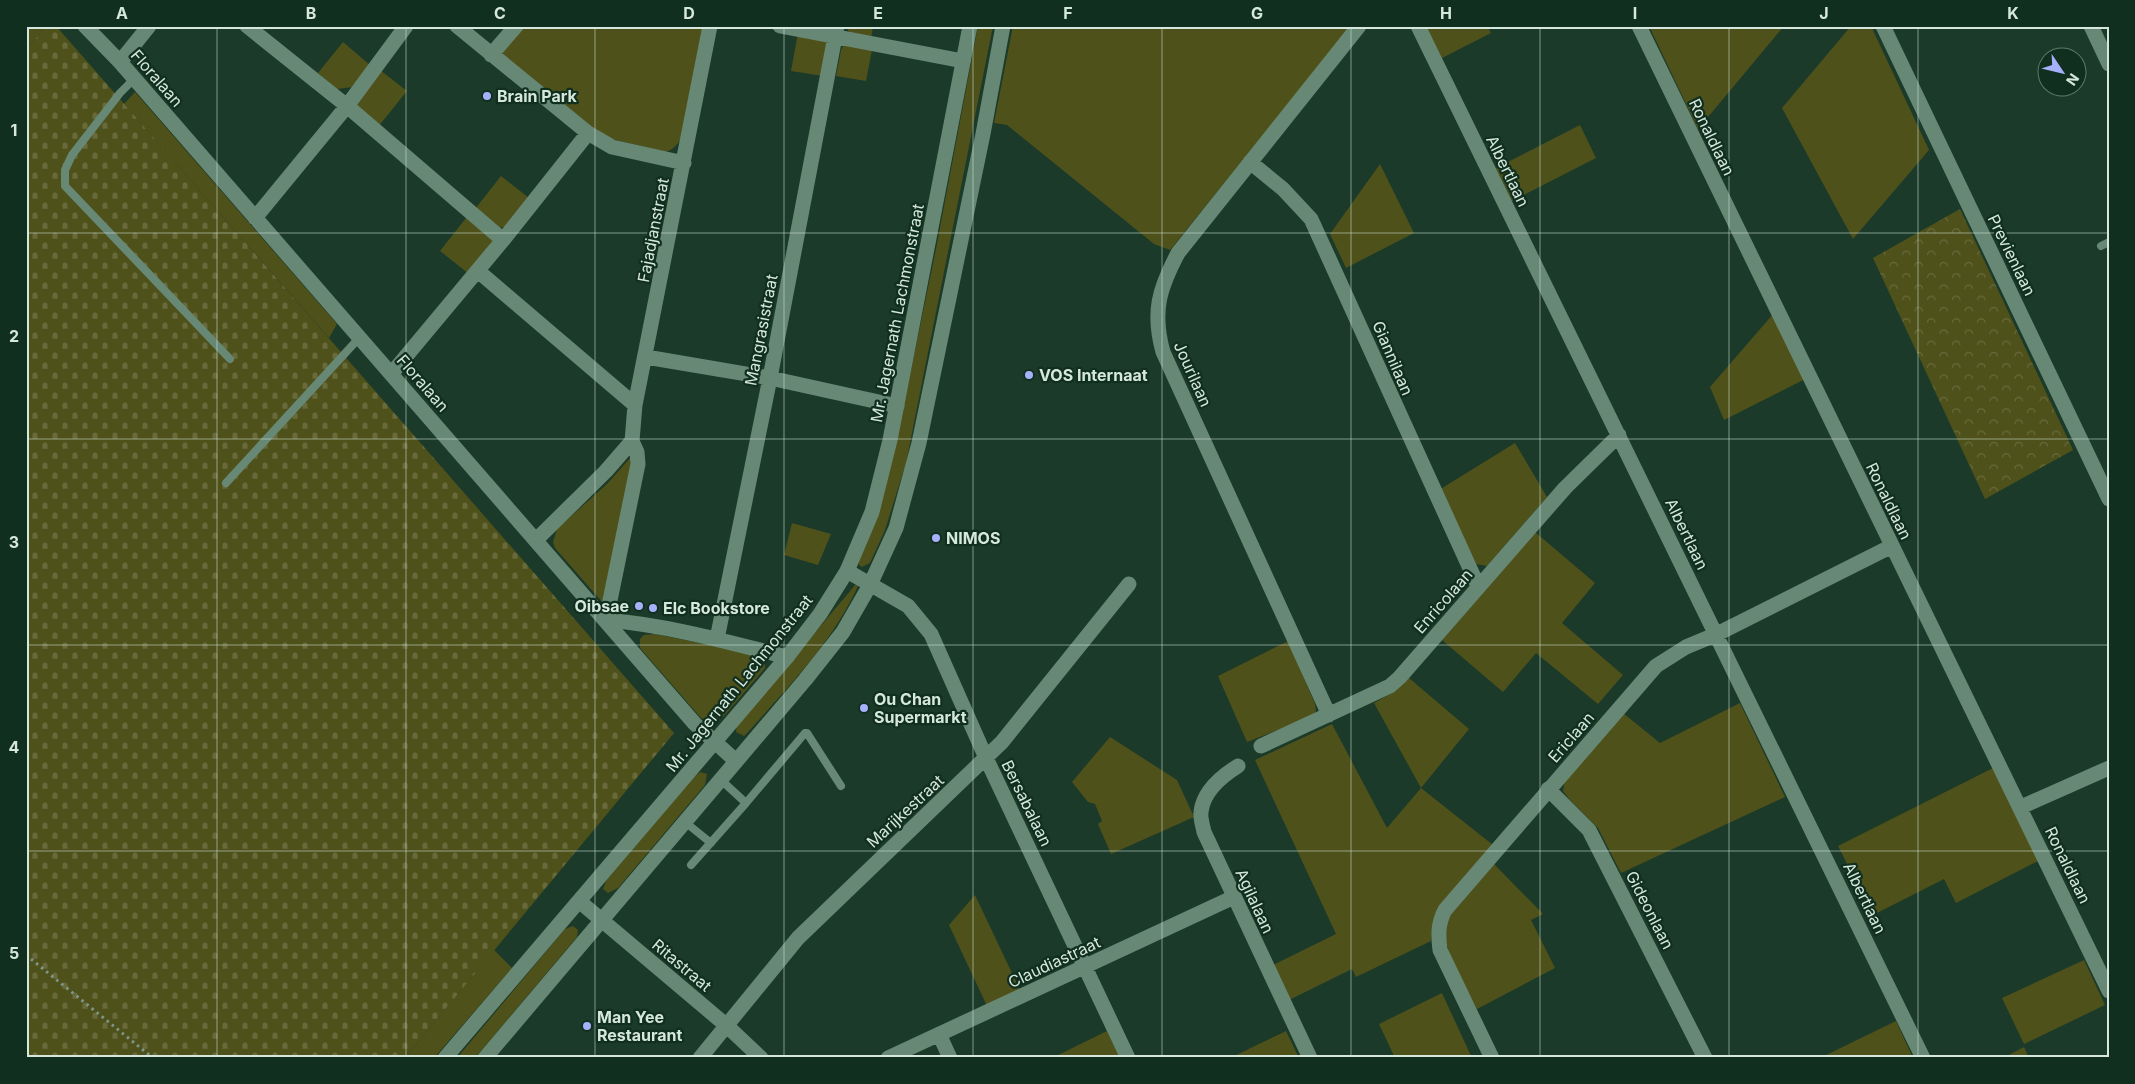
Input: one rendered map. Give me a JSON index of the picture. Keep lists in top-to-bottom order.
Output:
{
  "streets": {
    "street": [
      "Floralaan",
      "Ronaldlaan",
      "Albertlaan",
      "Fajadjanstraat",
      "Previenlaan",
      "Mr. Jagernath Lachmonstraat",
      "Mangrasistraat",
      "Giannilaan",
      "Jourilaan",
      "Enricolaan",
      "Ericlaan",
      "Bersabalaan",
      "Marijkestraat",
      "Agilalaan",
      "Gideonlaan",
      "Claudiastraat",
      "Ritastraat"
    ]
  },
  "crossings": [
    ["Floralaan", "Fajadjanstraat"],
    ["Floralaan", "Mr. Jagernath Lachmonstraat"],
    ["Ronaldlaan", "Ericlaan"],
    ["Albertlaan", "Enricolaan"],
    ["Albertlaan", "Ericlaan"],
    ["Mr. Jagernath Lachmonstraat", "Bersabalaan"],
    ["Mr. Jagernath Lachmonstraat", "Ritastraat"],
    ["Giannilaan", "Jourilaan"],
    ["Giannilaan", "Enricolaan"],
    ["Jourilaan", "Enricolaan"],
    ["Ericlaan", "Gideonlaan"],
    ["Bersabalaan", "Marijkestraat"],
    ["Bersabalaan", "Claudiastraat"],
    ["Marijkestraat", "Ritastraat"],
    ["Agilalaan", "Claudiastraat"]
  ],
  "places": [
    "Brain Park",
    "VOS Internaat",
    "NIMOS",
    "Oibsae",
    "Elc Bookstore",
    "Ou Chan Supermarkt",
    "Man Yee Restaurant"
  ],
  "north": "bottom right",
  "grid": {
    "columns": [
      "A",
      "B",
      "C",
      "D",
      "E",
      "F",
      "G",
      "H",
      "I",
      "J",
      "K"
    ],
    "rows": [
      "1",
      "2",
      "3",
      "4",
      "5"
    ]
  }
}
